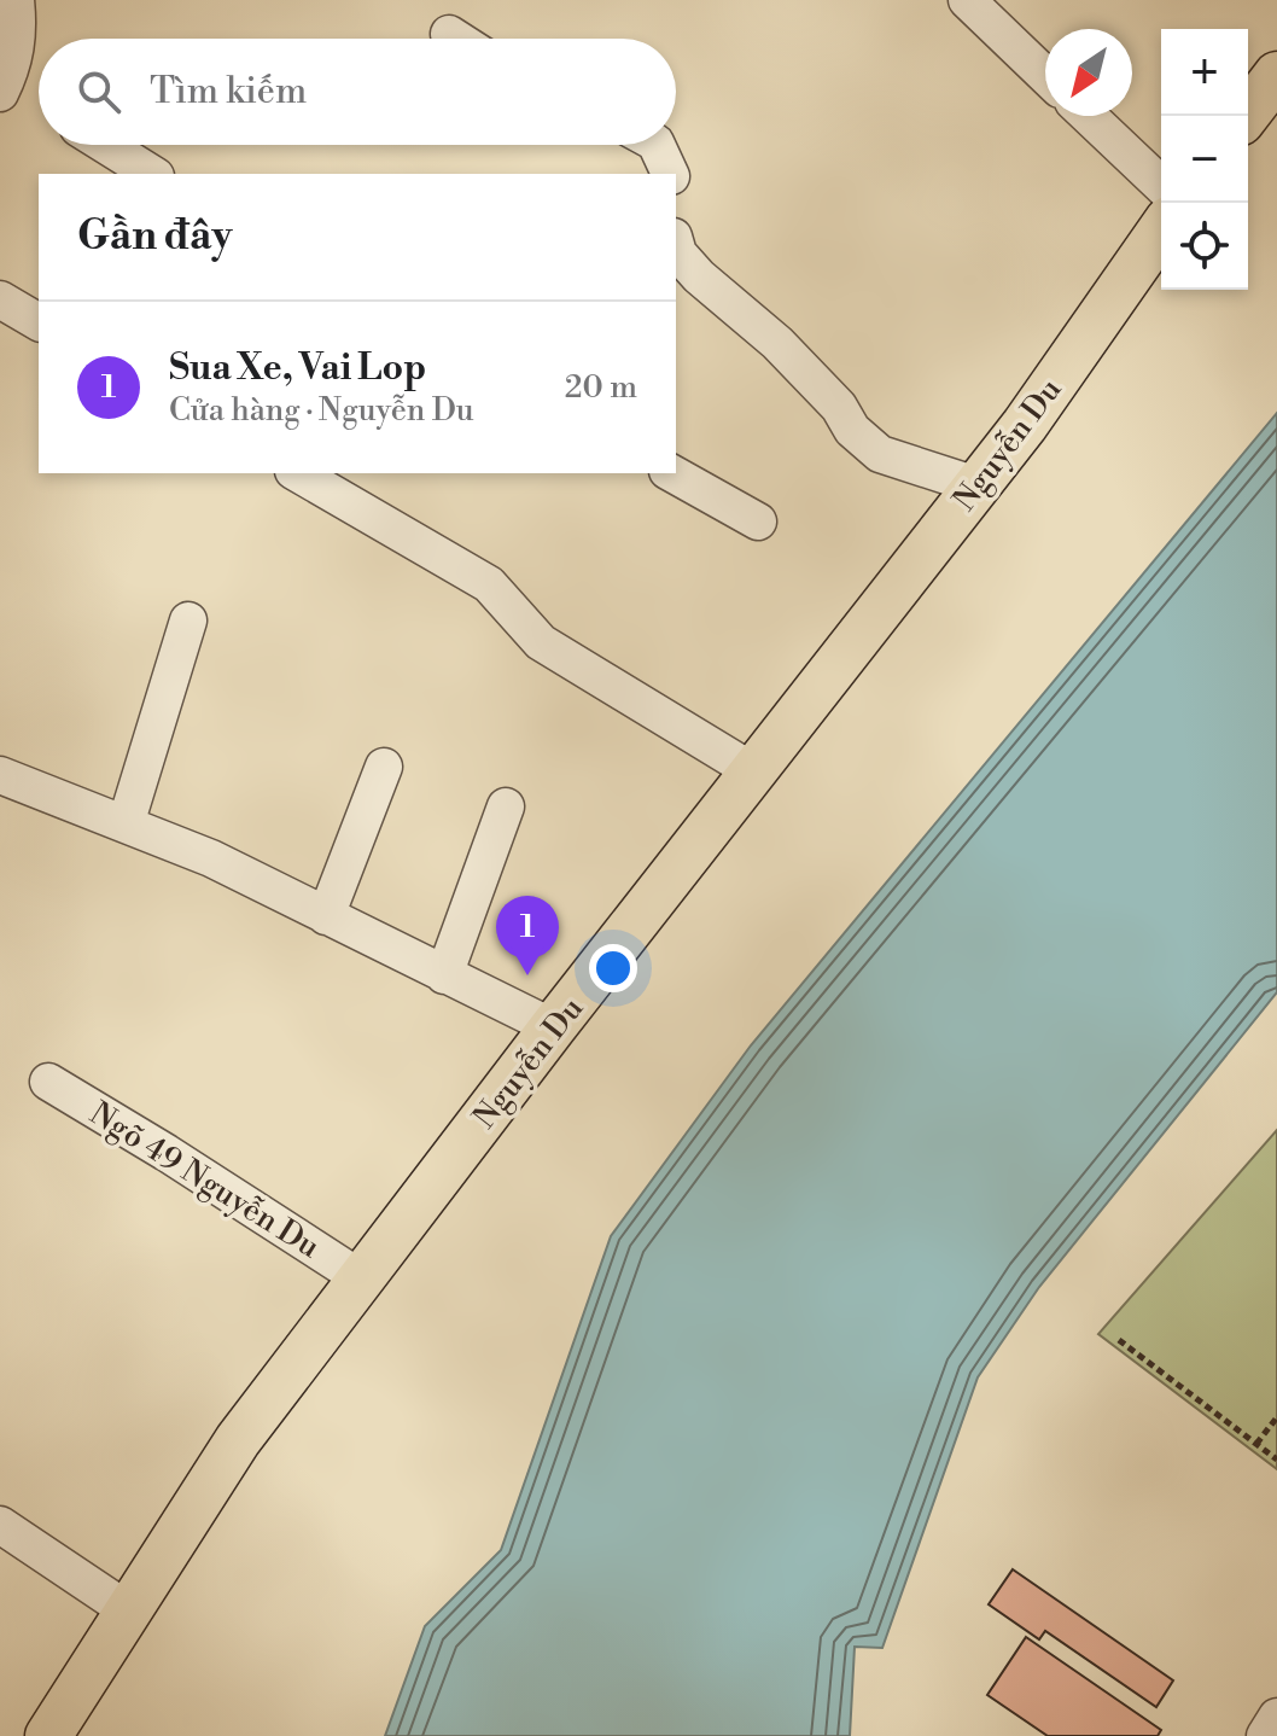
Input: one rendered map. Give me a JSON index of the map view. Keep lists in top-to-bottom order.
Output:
{
  "streets": {
    "main road": ["Nguyễn Du"],
    "street": ["Ngõ 49 Nguyễn Du"]
  },
  "crossings": [
    ["Nguyễn Du", "Ngõ 49 Nguyễn Du"]
  ],
  "north": "bottom left",
  "page": {
    "map_buttons": ["+", "−"],
    "search": "Tìm kiếm",
    "heading": "Gần đây",
    "list": [
      {
        "mark": "1",
        "name": "Sua Xe, Vai Lop",
        "note": "Cửa hàng · Nguyễn Du",
        "value": "20 m"
      }
    ],
    "pins": "1"
  }
}
